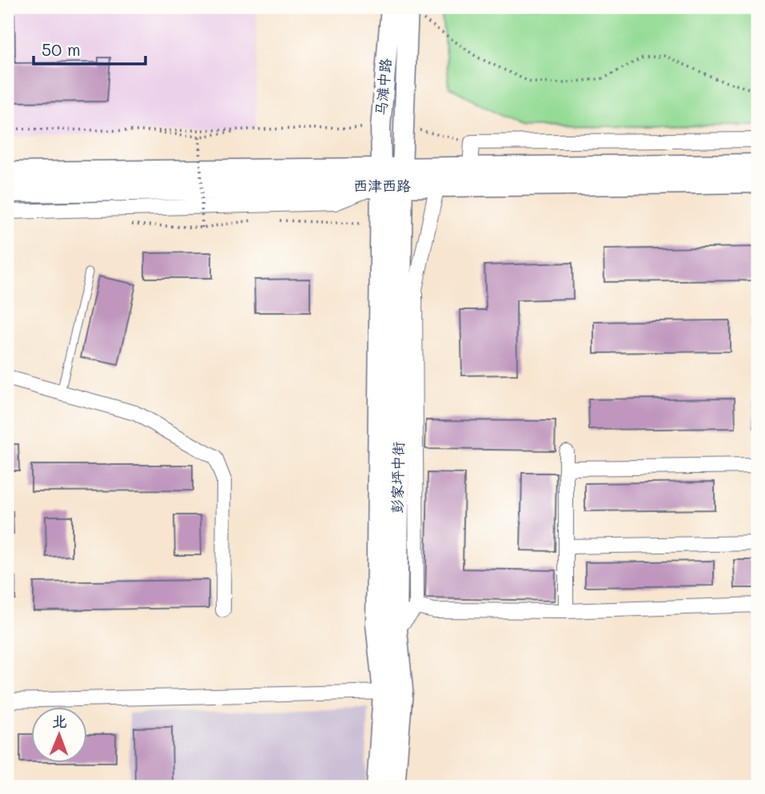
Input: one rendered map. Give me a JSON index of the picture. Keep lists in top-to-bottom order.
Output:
{
  "streets": {
    "main road": ["马滩中路", "西津西路", "彭家坪中街"]
  },
  "crossings": [
    ["马滩中路", "西津西路"],
    ["马滩中路", "彭家坪中街"],
    ["西津西路", "彭家坪中街"]
  ],
  "scale_bar": "50 m",
  "north": "top"
}
